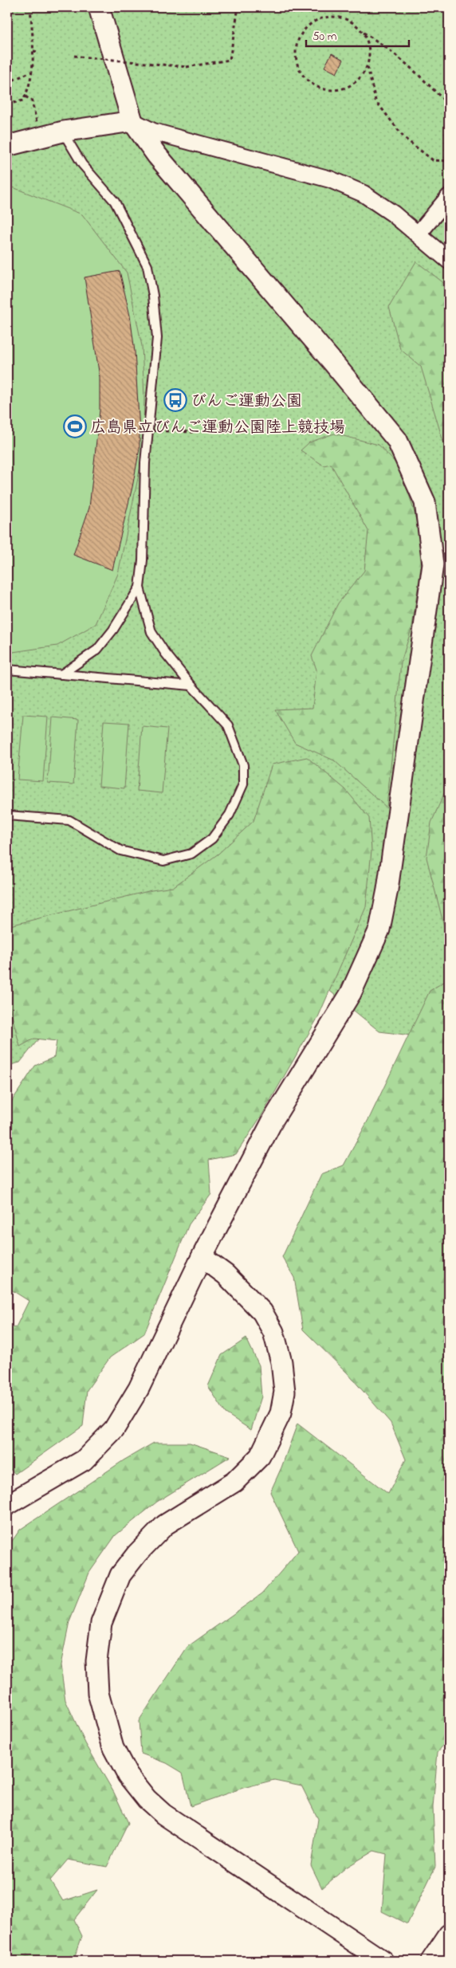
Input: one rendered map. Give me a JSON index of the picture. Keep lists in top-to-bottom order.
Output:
{
  "places": {
    "bus stop": ["びんご運動公園"],
    "sports": ["広島県立びんご運動公園陸上競技場"]
  },
  "scale_bar": "50 m"
}
